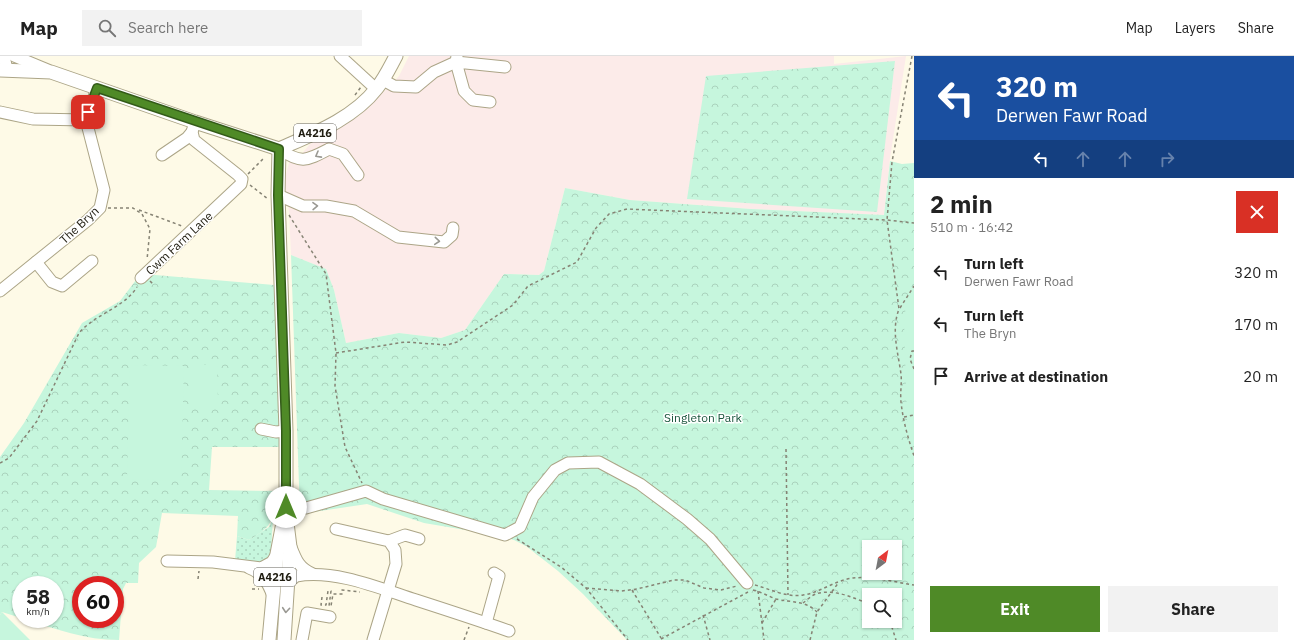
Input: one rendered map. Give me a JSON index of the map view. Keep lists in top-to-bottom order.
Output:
{
  "streets": {
    "main road": ["A4216"],
    "street": ["The Bryn", "Cwm Farm Lane"]
  },
  "parks": ["Singleton Park"],
  "north": "top right",
  "page": {
    "header": "Map",
    "search": "Search here",
    "nav": ["Map", "Layers", "Share"],
    "turn": ["320 m", "Derwen Fawr Road"],
    "heading": ["2 min", "510 m · 16:42"],
    "list": [
      {
        "name": "Turn left",
        "note": "Derwen Fawr Road",
        "value": "320 m"
      },
      {
        "name": "Turn left",
        "note": "The Bryn",
        "value": "170 m"
      },
      {
        "name": "Arrive at destination",
        "value": "20 m"
      }
    ],
    "speed": "58 km/h",
    "limit": "60",
    "buttons": ["Exit", "Share"]
  }
}
